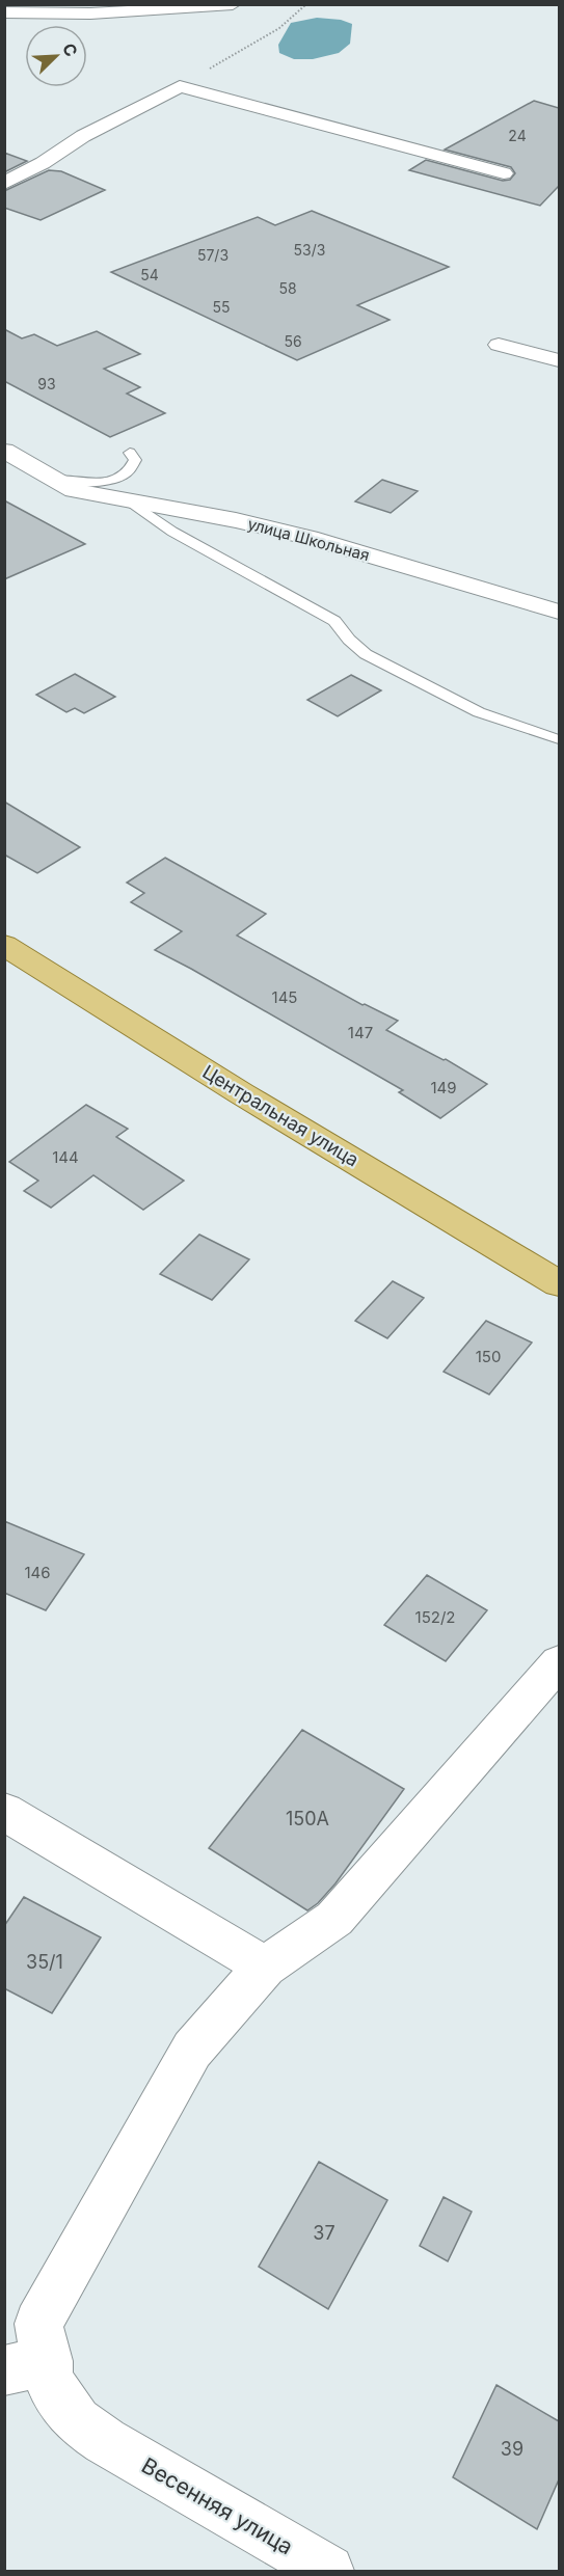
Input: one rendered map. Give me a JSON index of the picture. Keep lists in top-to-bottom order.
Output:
{
  "streets": {
    "main road": ["Центральная улица"],
    "street": ["улица Школьная", "Весенняя улица"]
  },
  "house_numbers": [
    "24",
    "53/3",
    "57/3",
    "54",
    "58",
    "55",
    "56",
    "93",
    "145",
    "147",
    "149",
    "144",
    "150",
    "146",
    "152/2",
    "150А",
    "35/1",
    "37",
    "39"
  ],
  "north": "top right"
}
